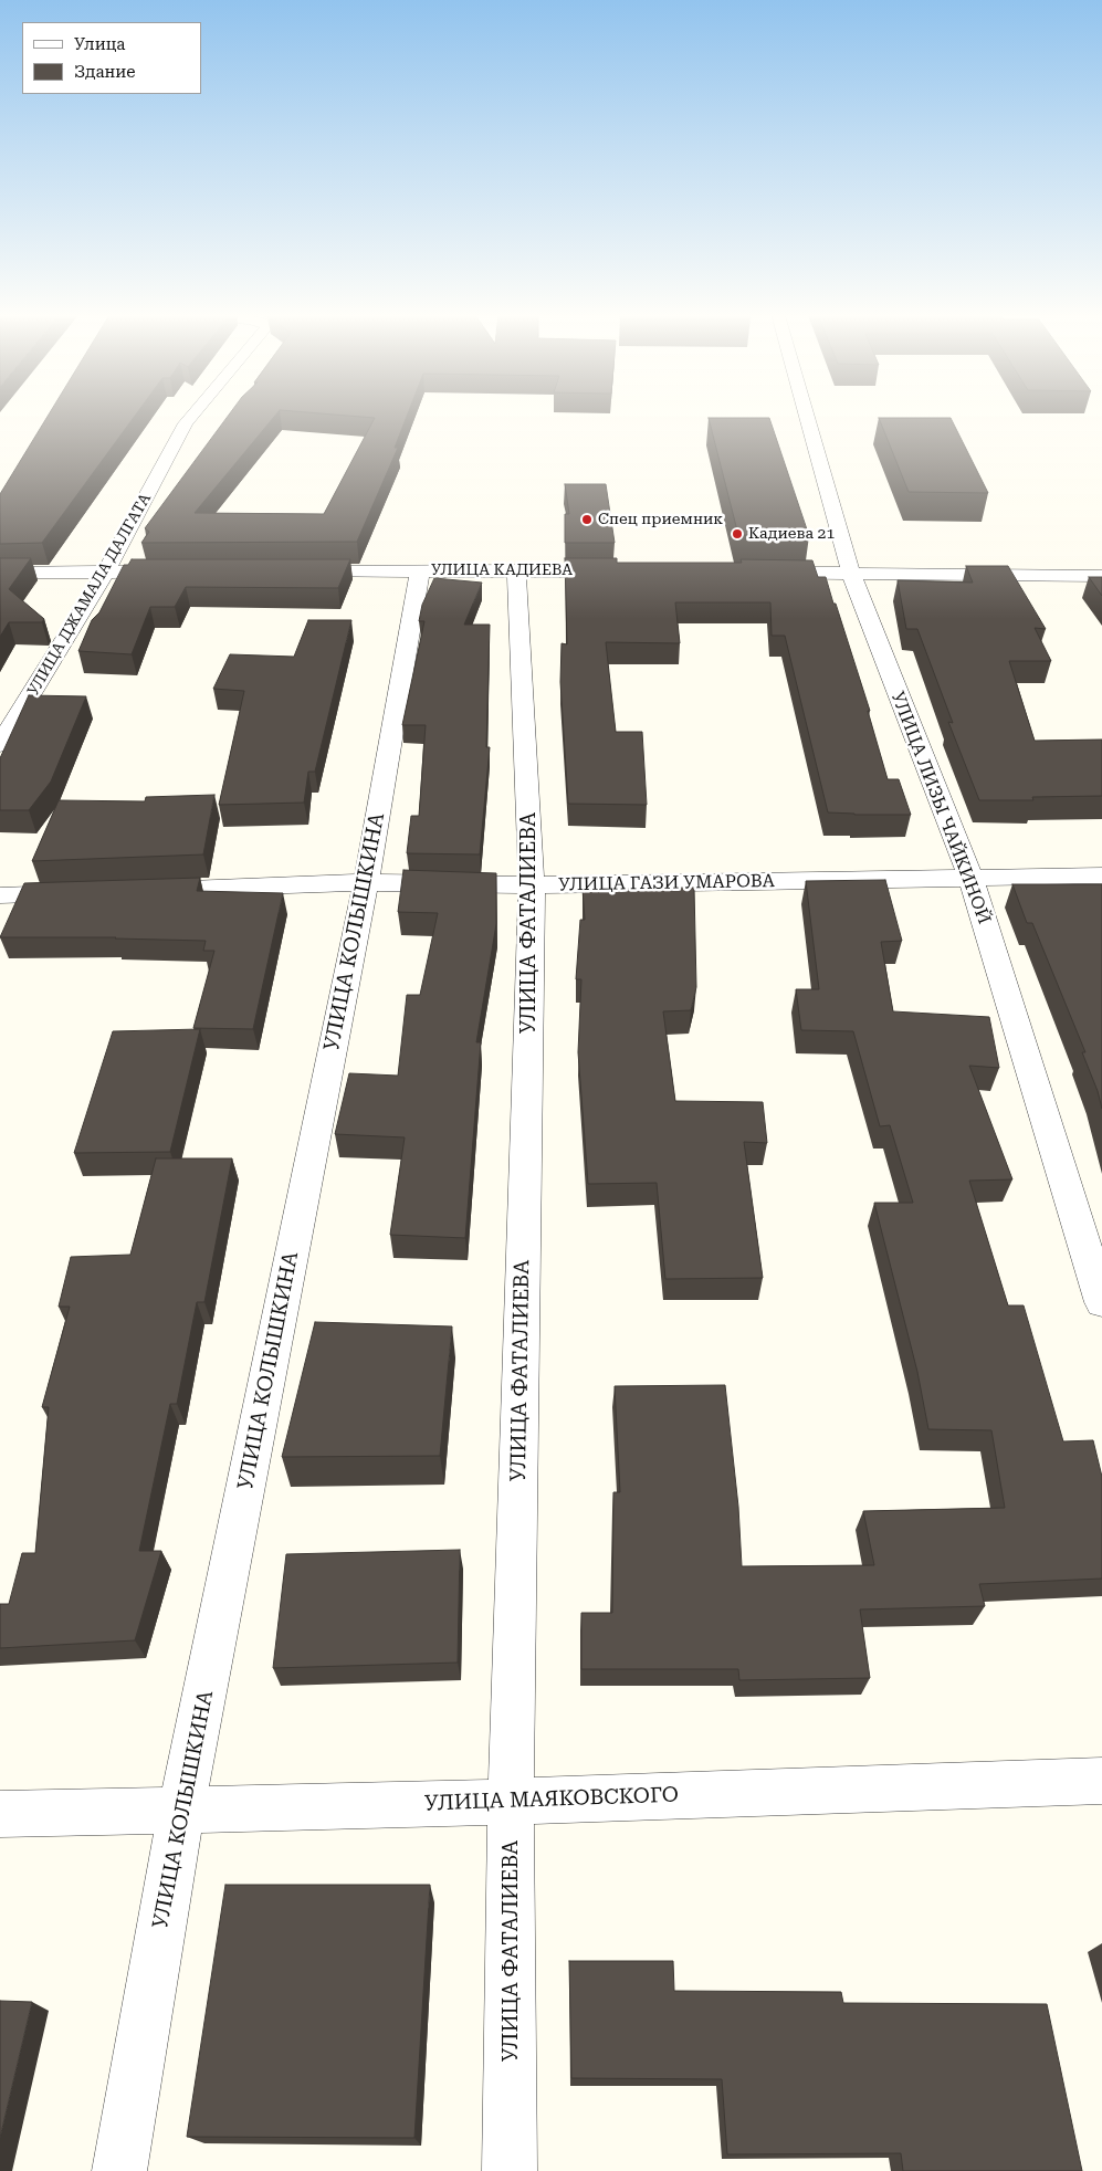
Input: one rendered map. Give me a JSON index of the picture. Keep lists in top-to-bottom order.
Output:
{
  "streets": {
    "street": [
      "УЛИЦА КАДИЕВА",
      "УЛИЦА ДЖАМАЛА ДАЛГАТА",
      "УЛИЦА ЛИЗЫ ЧАЙКИНОЙ",
      "УЛИЦА ГАЗИ УМАРОВА",
      "УЛИЦА ФАТАЛИЕВА",
      "УЛИЦА КОЛЫШКИНА",
      "УЛИЦА МАЯКОВСКОГО"
    ]
  },
  "crossings": [
    ["УЛИЦА КАДИЕВА", "УЛИЦА ФАТАЛИЕВА"],
    ["УЛИЦА КАДИЕВА", "УЛИЦА КОЛЫШКИНА"],
    ["УЛИЦА ЛИЗЫ ЧАЙКИНОЙ", "УЛИЦА ГАЗИ УМАРОВА"],
    ["УЛИЦА ГАЗИ УМАРОВА", "УЛИЦА ФАТАЛИЕВА"],
    ["УЛИЦА ГАЗИ УМАРОВА", "УЛИЦА КОЛЫШКИНА"],
    ["УЛИЦА ФАТАЛИЕВА", "УЛИЦА МАЯКОВСКОГО"],
    ["УЛИЦА КОЛЫШКИНА", "УЛИЦА МАЯКОВСКОГО"]
  ],
  "places": ["Спец приемник", "Кадиева 21"],
  "legend": ["Улица", "Здание"]
}
